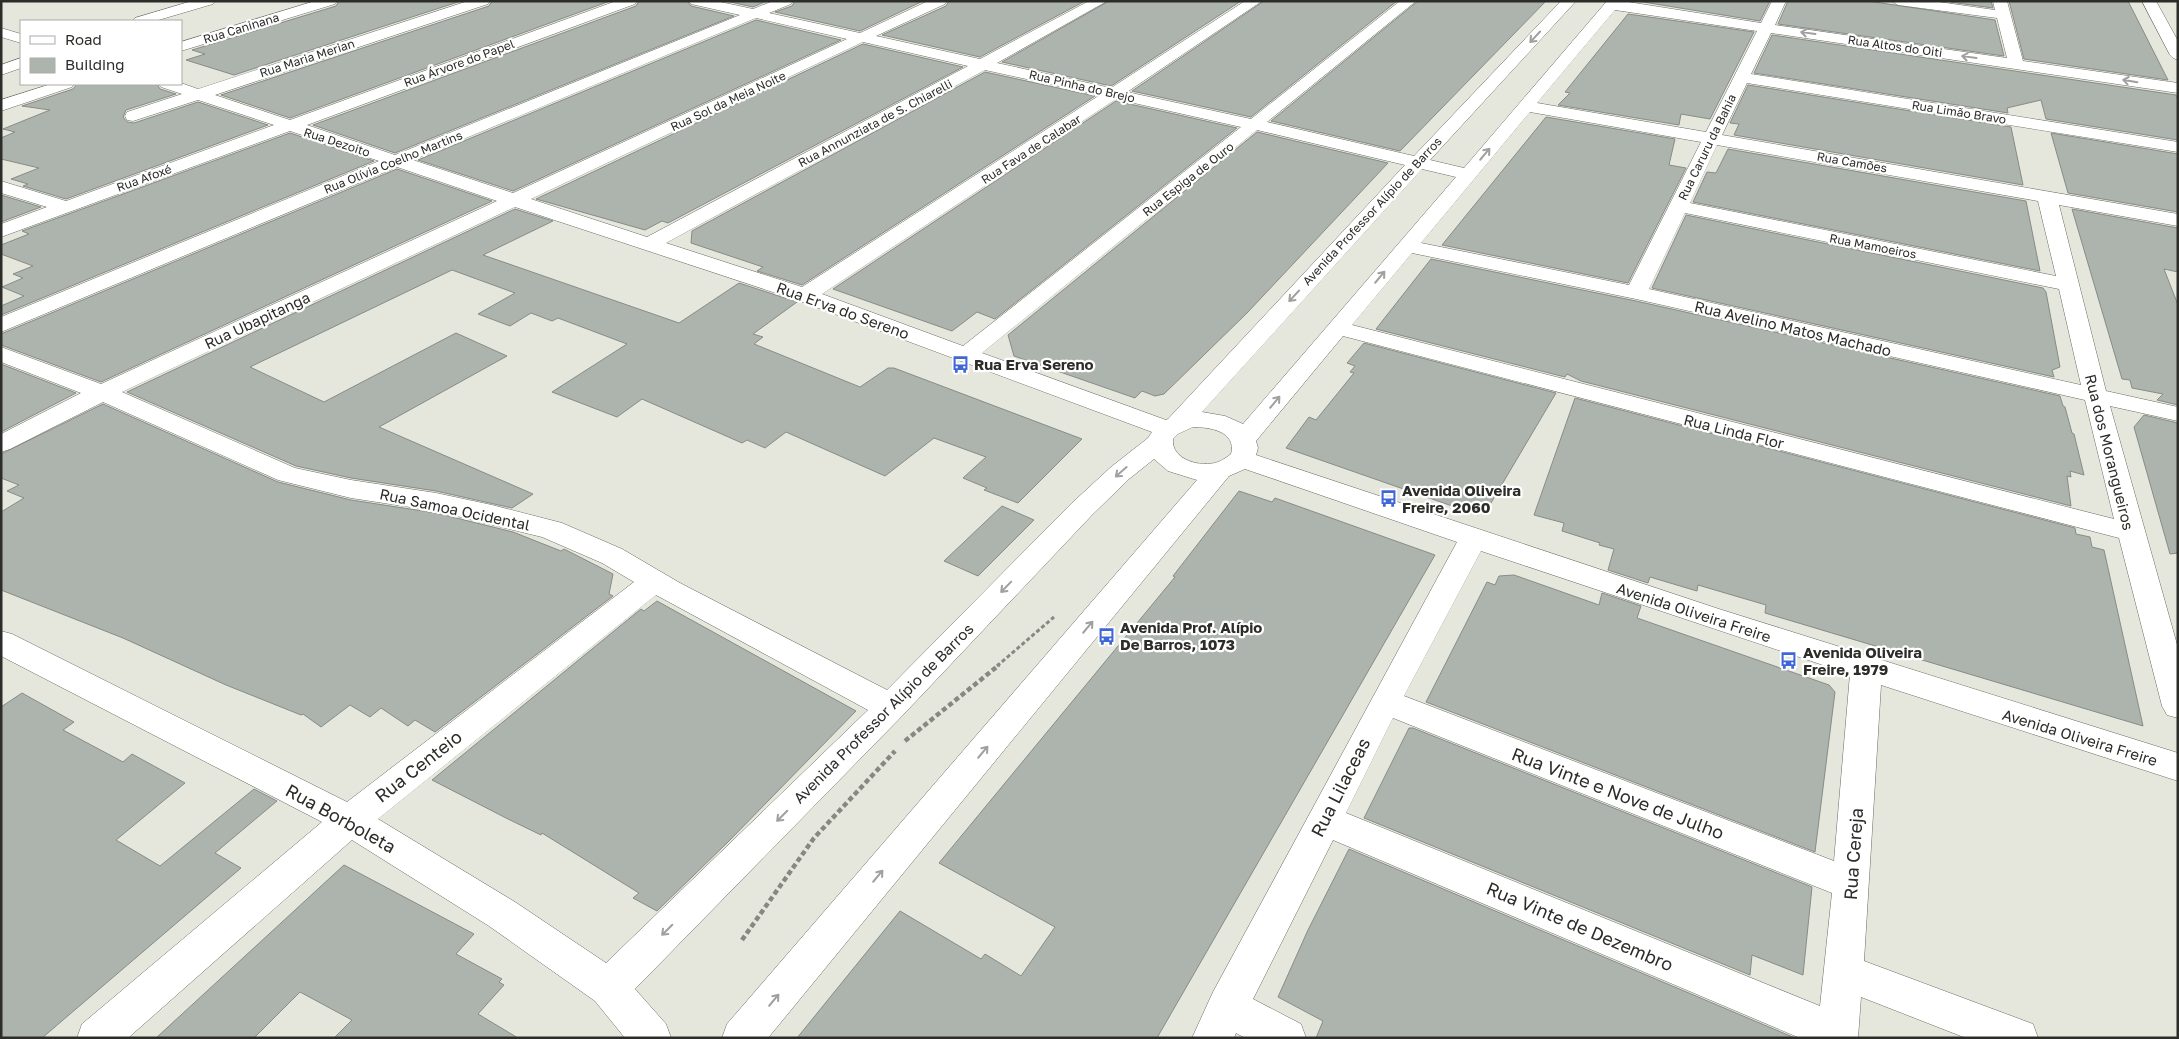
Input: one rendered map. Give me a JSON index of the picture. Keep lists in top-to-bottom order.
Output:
{
  "streets": {
    "street": [
      "Rua Caninana",
      "Rua Altos do Oiti",
      "Rua Maria Merian",
      "Rua Árvore do Papel",
      "Rua Pinha do Brejo",
      "Rua Sol da Meia Noite",
      "Rua Limão Bravo",
      "Rua Annunziata de S. Chiarelli",
      "Rua Dezoito",
      "Rua Caruru da Bahia",
      "Rua Fava de Calabar",
      "Rua Olívia Coelho Martins",
      "Rua Camões",
      "Rua Afoxé",
      "Rua Espiga de Ouro",
      "Avenida Professor Alípio de Barros",
      "Rua Mamoeiros",
      "Rua Erva do Sereno",
      "Rua Ubapitanga",
      "Rua Avelino Matos Machado",
      "Rua Linda Flor",
      "Rua dos Morangueiros",
      "Rua Samoa Ocidental",
      "Avenida Oliveira Freire",
      "Rua Centeio",
      "Rua Lilaceas",
      "Rua Vinte e Nove de Julho",
      "Rua Borboleta",
      "Rua Cereja",
      "Rua Vinte de Dezembro"
    ]
  },
  "crossings": [
    ["Rua Altos do Oiti", "Rua Caruru da Bahia"],
    ["Rua Maria Merian", "Rua Dezoito"],
    ["Rua Árvore do Papel", "Rua Dezoito"],
    ["Rua Árvore do Papel", "Rua Afoxé"],
    ["Rua Pinha do Brejo", "Rua Sol da Meia Noite"],
    ["Rua Pinha do Brejo", "Rua Annunziata de S. Chiarelli"],
    ["Rua Pinha do Brejo", "Rua Fava de Calabar"],
    ["Rua Pinha do Brejo", "Rua Olívia Coelho Martins"],
    ["Rua Pinha do Brejo", "Rua Espiga de Ouro"],
    ["Rua Pinha do Brejo", "Avenida Professor Alípio de Barros"],
    ["Rua Sol da Meia Noite", "Rua Dezoito"],
    ["Rua Sol da Meia Noite", "Rua Erva do Sereno"],
    ["Rua Sol da Meia Noite", "Rua Ubapitanga"],
    ["Rua Limão Bravo", "Rua Caruru da Bahia"],
    ["Rua Annunziata de S. Chiarelli", "Rua Erva do Sereno"],
    ["Rua Dezoito", "Rua Olívia Coelho Martins"],
    ["Rua Dezoito", "Rua Afoxé"],
    ["Rua Dezoito", "Rua Erva do Sereno"],
    ["Rua Dezoito", "Rua Ubapitanga"],
    ["Rua Caruru da Bahia", "Rua Camões"],
    ["Rua Caruru da Bahia", "Rua Mamoeiros"],
    ["Rua Caruru da Bahia", "Rua Avelino Matos Machado"],
    ["Rua Fava de Calabar", "Rua Erva do Sereno"],
    ["Rua Camões", "Rua dos Morangueiros"],
    ["Rua Espiga de Ouro", "Rua Erva do Sereno"],
    ["Avenida Professor Alípio de Barros", "Rua Erva do Sereno"],
    ["Avenida Professor Alípio de Barros", "Rua Samoa Ocidental"],
    ["Avenida Professor Alípio de Barros", "Avenida Oliveira Freire"],
    ["Avenida Professor Alípio de Barros", "Rua Borboleta"],
    ["Rua Mamoeiros", "Rua dos Morangueiros"],
    ["Rua Erva do Sereno", "Rua Ubapitanga"],
    ["Rua Erva do Sereno", "Avenida Oliveira Freire"],
    ["Rua Ubapitanga", "Rua Samoa Ocidental"],
    ["Rua Avelino Matos Machado", "Rua dos Morangueiros"],
    ["Rua Linda Flor", "Rua dos Morangueiros"],
    ["Rua Samoa Ocidental", "Rua Centeio"],
    ["Avenida Oliveira Freire", "Rua Lilaceas"],
    ["Avenida Oliveira Freire", "Rua Cereja"],
    ["Rua Centeio", "Rua Borboleta"],
    ["Rua Lilaceas", "Rua Vinte e Nove de Julho"],
    ["Rua Lilaceas", "Rua Vinte de Dezembro"],
    ["Rua Vinte e Nove de Julho", "Rua Cereja"],
    ["Rua Cereja", "Rua Vinte de Dezembro"]
  ],
  "one_way": ["Rua Altos do Oiti"],
  "places": {
    "bus stop": [
      "Rua Erva Sereno",
      "Avenida Oliveira Freire, 2060",
      "Avenida Prof. Alípio De Barros, 1073",
      "Avenida Oliveira Freire, 1979"
    ]
  },
  "legend": ["Road", "Building"]
}
